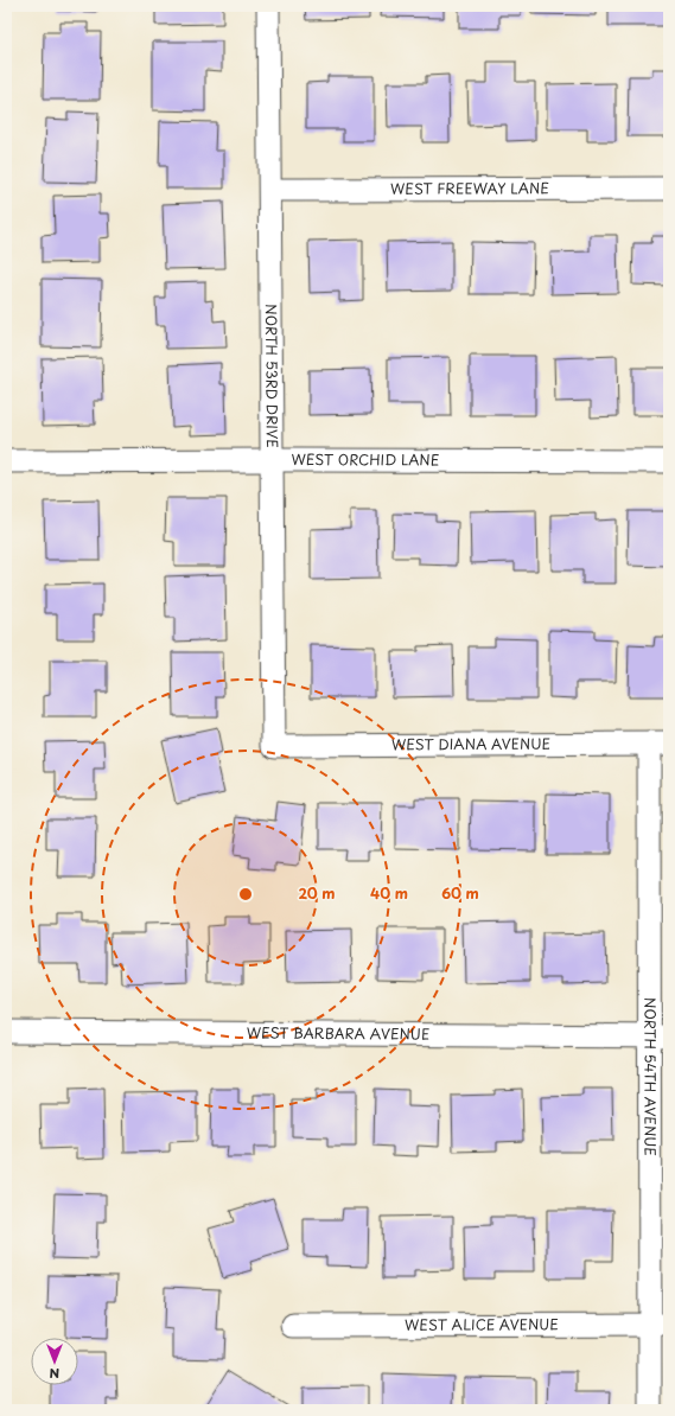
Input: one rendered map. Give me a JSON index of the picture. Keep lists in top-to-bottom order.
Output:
{
  "streets": {
    "street": [
      "WEST FREEWAY LANE",
      "NORTH 53RD DRIVE",
      "WEST ORCHID LANE",
      "WEST DIANA AVENUE",
      "WEST BARBARA AVENUE",
      "NORTH 54TH AVENUE",
      "WEST ALICE AVENUE"
    ]
  },
  "crossings": [
    ["WEST FREEWAY LANE", "NORTH 53RD DRIVE"],
    ["NORTH 53RD DRIVE", "WEST ORCHID LANE"],
    ["NORTH 53RD DRIVE", "WEST DIANA AVENUE"],
    ["WEST DIANA AVENUE", "NORTH 54TH AVENUE"],
    ["WEST BARBARA AVENUE", "NORTH 54TH AVENUE"],
    ["NORTH 54TH AVENUE", "WEST ALICE AVENUE"]
  ],
  "north": "bottom",
  "rings": ["20 m", "40 m", "60 m"]
}
